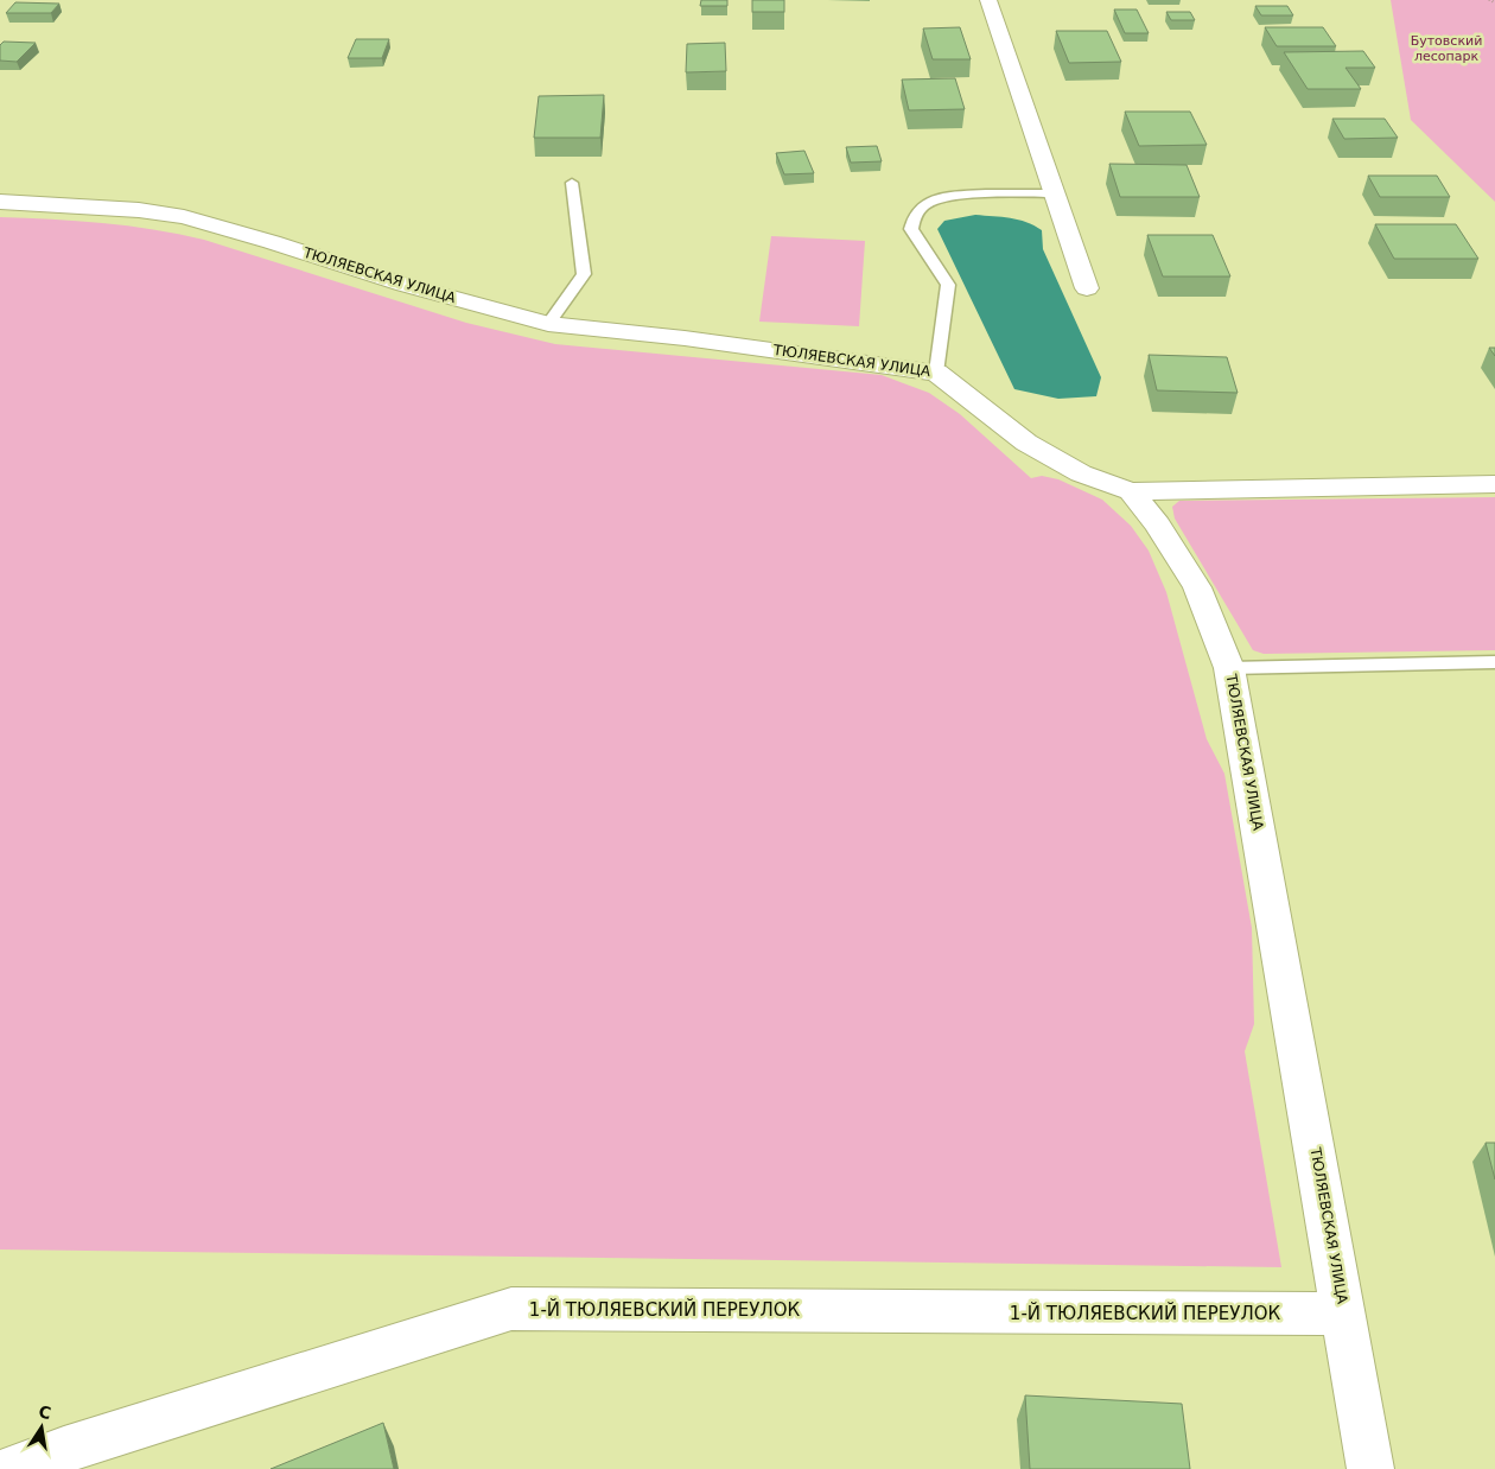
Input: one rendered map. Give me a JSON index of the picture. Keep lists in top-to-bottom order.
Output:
{
  "streets": {
    "street": ["ТЮЛЯЕВСКАЯ УЛИЦА", "1-Й ТЮЛЯЕВСКИЙ ПЕРЕУЛОК"]
  },
  "crossings": [
    ["ТЮЛЯЕВСКАЯ УЛИЦА", "1-Й ТЮЛЯЕВСКИЙ ПЕРЕУЛОК"]
  ],
  "parks": ["Бутовский лесопарк"],
  "north": "top"
}
